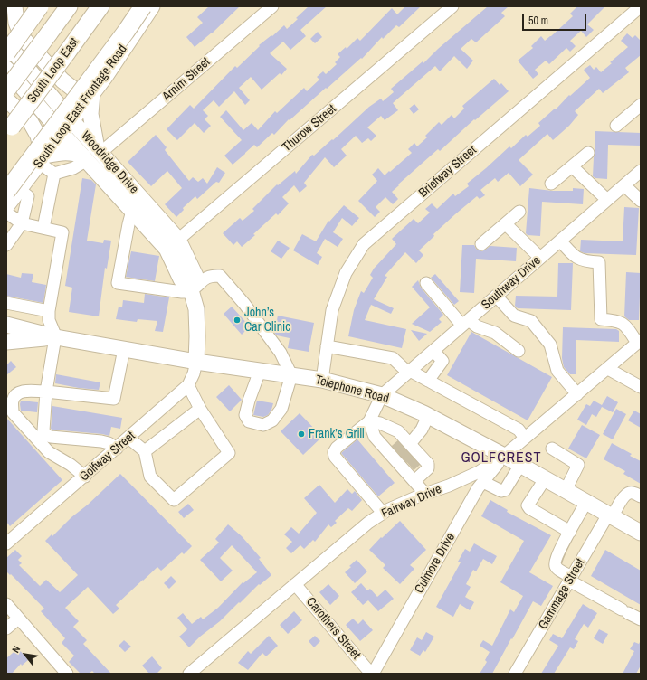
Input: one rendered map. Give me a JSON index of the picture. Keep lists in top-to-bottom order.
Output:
{
  "streets": {
    "highway": ["South Loop East"],
    "main road": ["South Loop East Frontage Road", "Woodridge Drive", "Telephone Road"],
    "street": [
      "Arnim Street",
      "Thurow Street",
      "Briefway Street",
      "Southway Drive",
      "Golfway Street",
      "Fairway Drive",
      "Culmore Drive",
      "Gammage Street",
      "Carothers Street"
    ]
  },
  "crossings": [
    ["Arnim Street", "Woodridge Drive"],
    ["South Loop East Frontage Road", "Woodridge Drive"],
    ["Thurow Street", "Woodridge Drive"],
    ["Woodridge Drive", "Telephone Road"],
    ["Woodridge Drive", "Golfway Street"],
    ["Briefway Street", "Telephone Road"],
    ["Southway Drive", "Telephone Road"],
    ["Telephone Road", "Golfway Street"],
    ["Telephone Road", "Fairway Drive"],
    ["Telephone Road", "Culmore Drive"],
    ["Telephone Road", "Gammage Street"],
    ["Fairway Drive", "Culmore Drive"],
    ["Fairway Drive", "Carothers Street"],
    ["Culmore Drive", "Carothers Street"]
  ],
  "districts": ["GOLFCREST"],
  "places": ["John’s Car Clinic", "Frank’s Grill"],
  "scale_bar": "50 m",
  "north": "top left"
}
